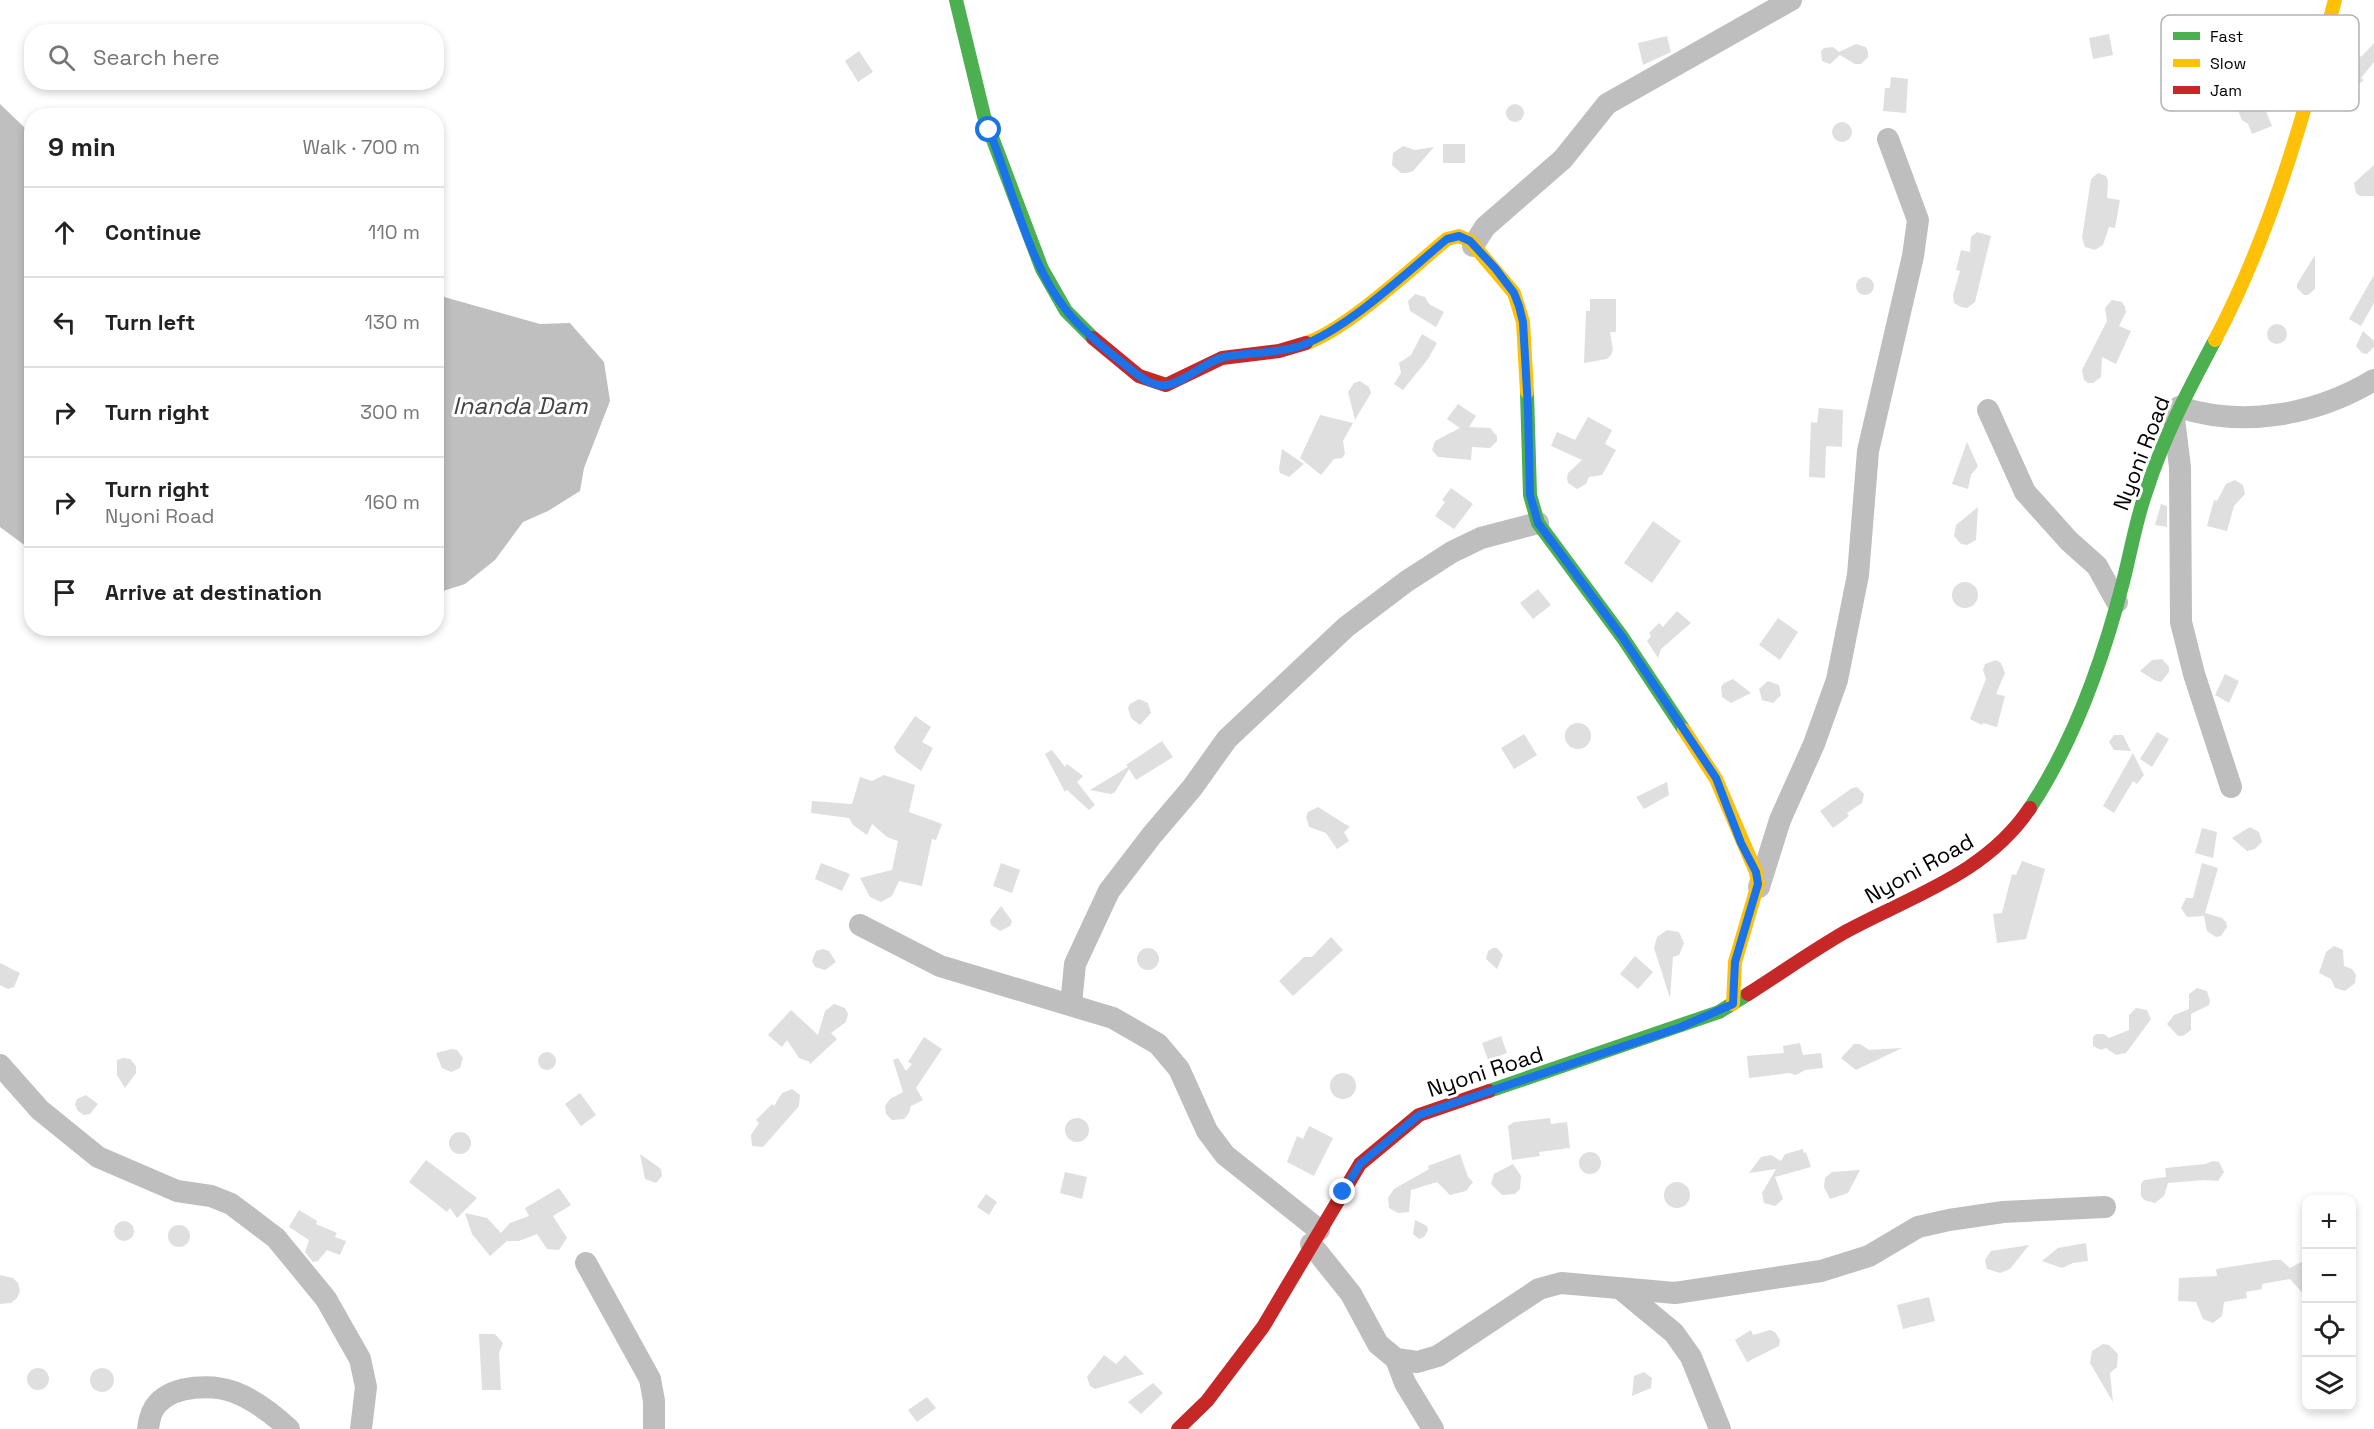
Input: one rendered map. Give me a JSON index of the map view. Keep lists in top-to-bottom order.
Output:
{
  "streets": {
    "street": ["Nyoni Road"]
  },
  "water": ["Inanda Dam"],
  "legend": ["Fast", "Slow", "Jam"],
  "page": {
    "search": "Search here",
    "heading": ["9 min", "Walk · 700 m"],
    "list": [
      ["Continue", "110 m"],
      ["Turn left", "130 m"],
      ["Turn right", "300 m"],
      ["Turn right", "Nyoni Road", "160 m"],
      "Arrive at destination"
    ],
    "map_buttons": ["+", "−"]
  }
}
